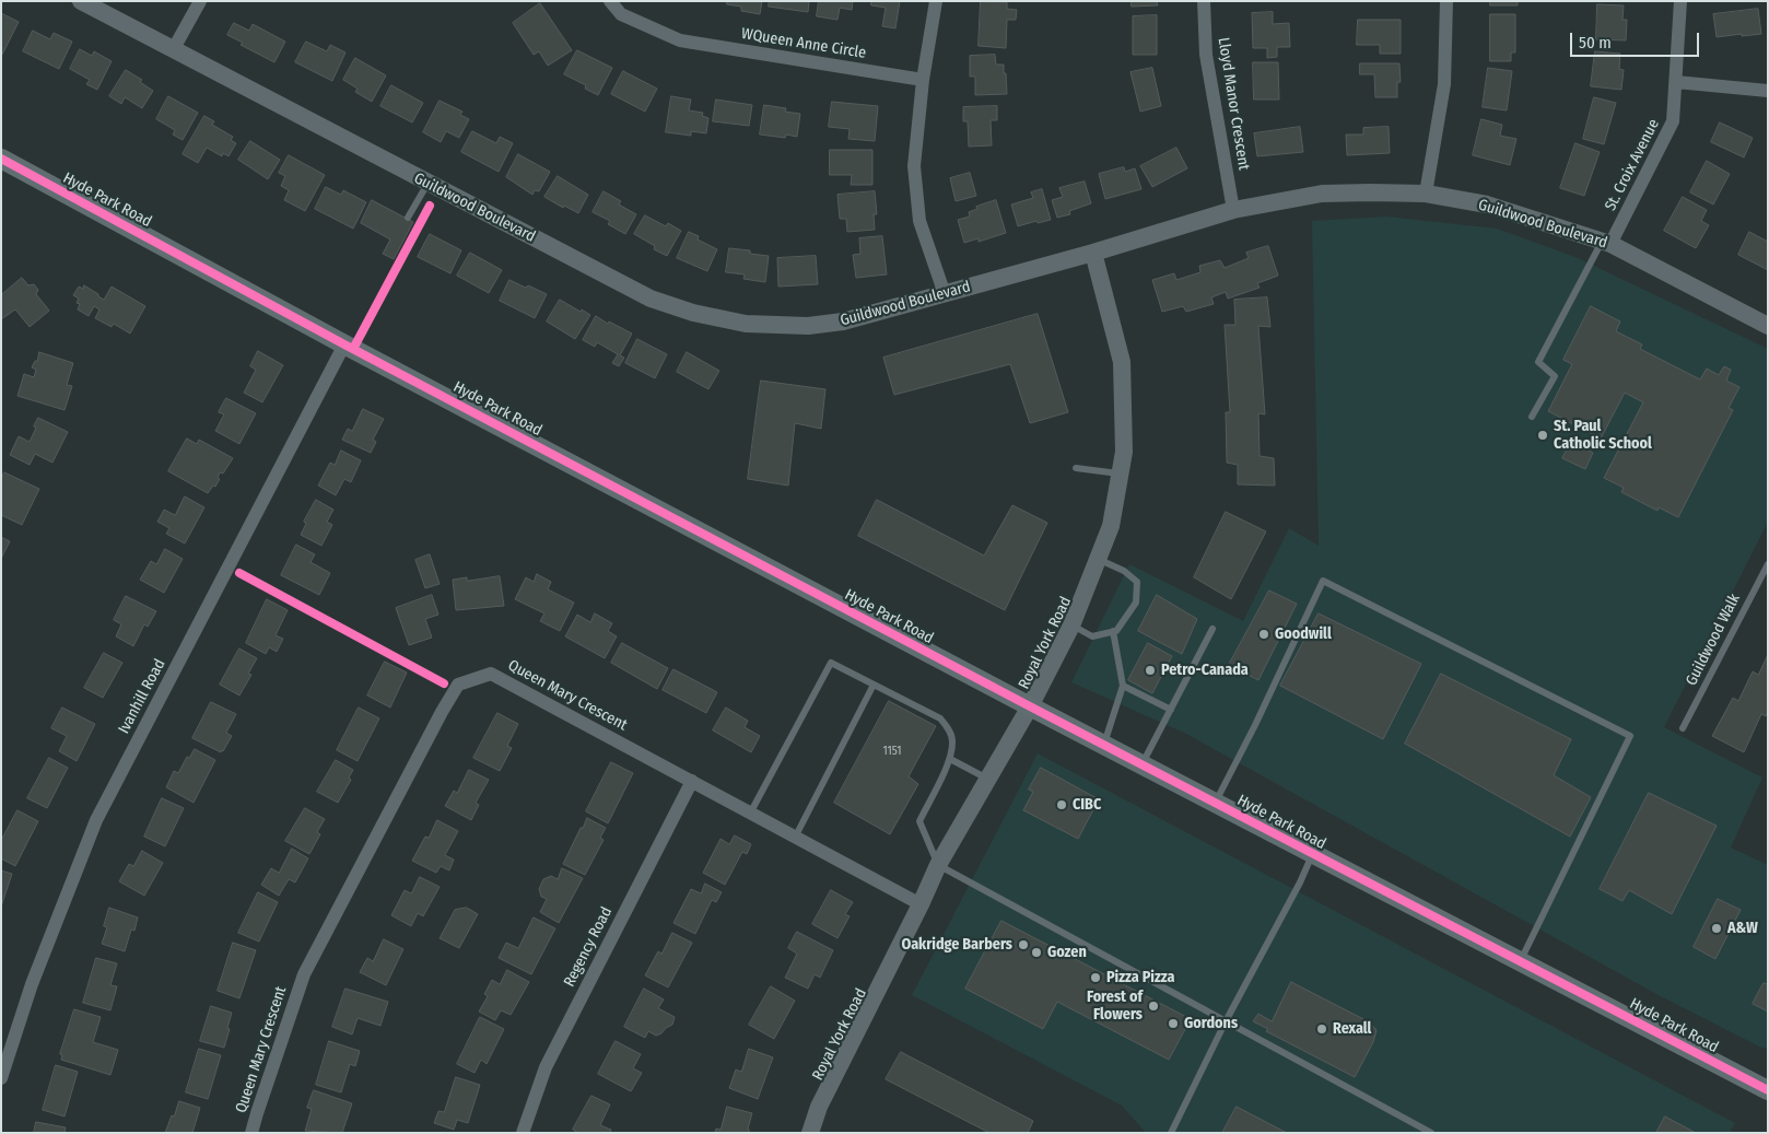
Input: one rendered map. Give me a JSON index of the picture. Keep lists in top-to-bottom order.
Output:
{
  "streets": {
    "main road": ["Hyde Park Road"],
    "street": [
      "WQueen Anne Circle",
      "Lloyd Manor Crescent",
      "St. Croix Avenue",
      "Guildwood Boulevard",
      "Royal York Road",
      "Queen Mary Crescent",
      "Ivanhill Road",
      "Regency Road"
    ],
    "lane": ["Guildwood Walk"]
  },
  "crossings": [
    ["Lloyd Manor Crescent", "Guildwood Boulevard"],
    ["St. Croix Avenue", "Guildwood Boulevard"],
    ["Hyde Park Road", "Royal York Road"],
    ["Hyde Park Road", "Ivanhill Road"],
    ["Guildwood Boulevard", "Royal York Road"],
    ["Royal York Road", "Queen Mary Crescent"],
    ["Queen Mary Crescent", "Regency Road"]
  ],
  "places": [
    "St. Paul Catholic School",
    "Goodwill",
    "Petro-Canada",
    "CIBC",
    "A&W",
    "Oakridge Barbers",
    "Gozen",
    "Pizza Pizza",
    "Forest of Flowers",
    "Gordons",
    "Rexall"
  ],
  "house_numbers": ["1151"],
  "scale_bar": "50 m"
}
